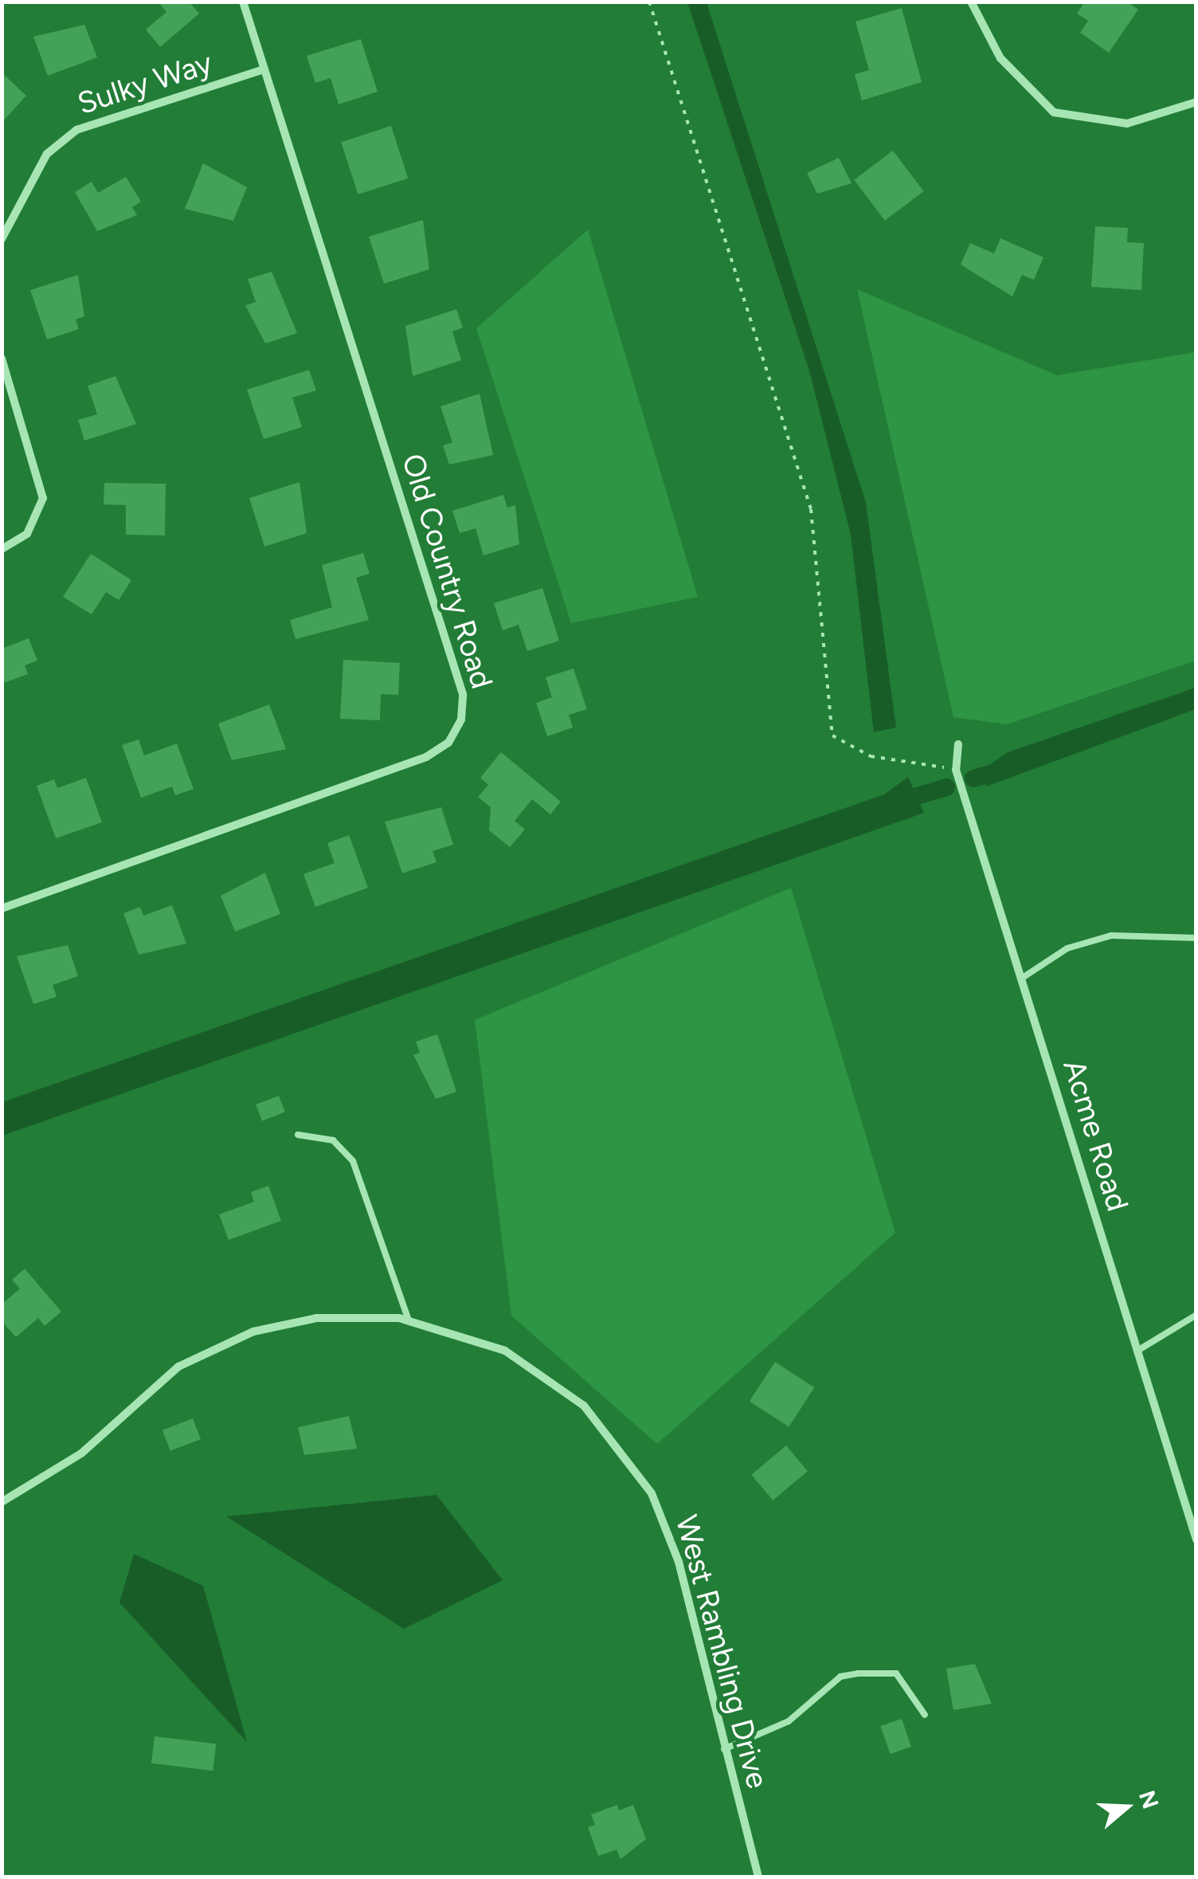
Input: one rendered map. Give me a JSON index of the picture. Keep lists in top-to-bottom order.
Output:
{
  "streets": {
    "street": [
      "Sulky Way",
      "Old Country Road",
      "Acme Road",
      "West Rambling Drive"
    ]
  },
  "crossings": [
    ["Sulky Way", "Old Country Road"]
  ],
  "north": "right"
}
